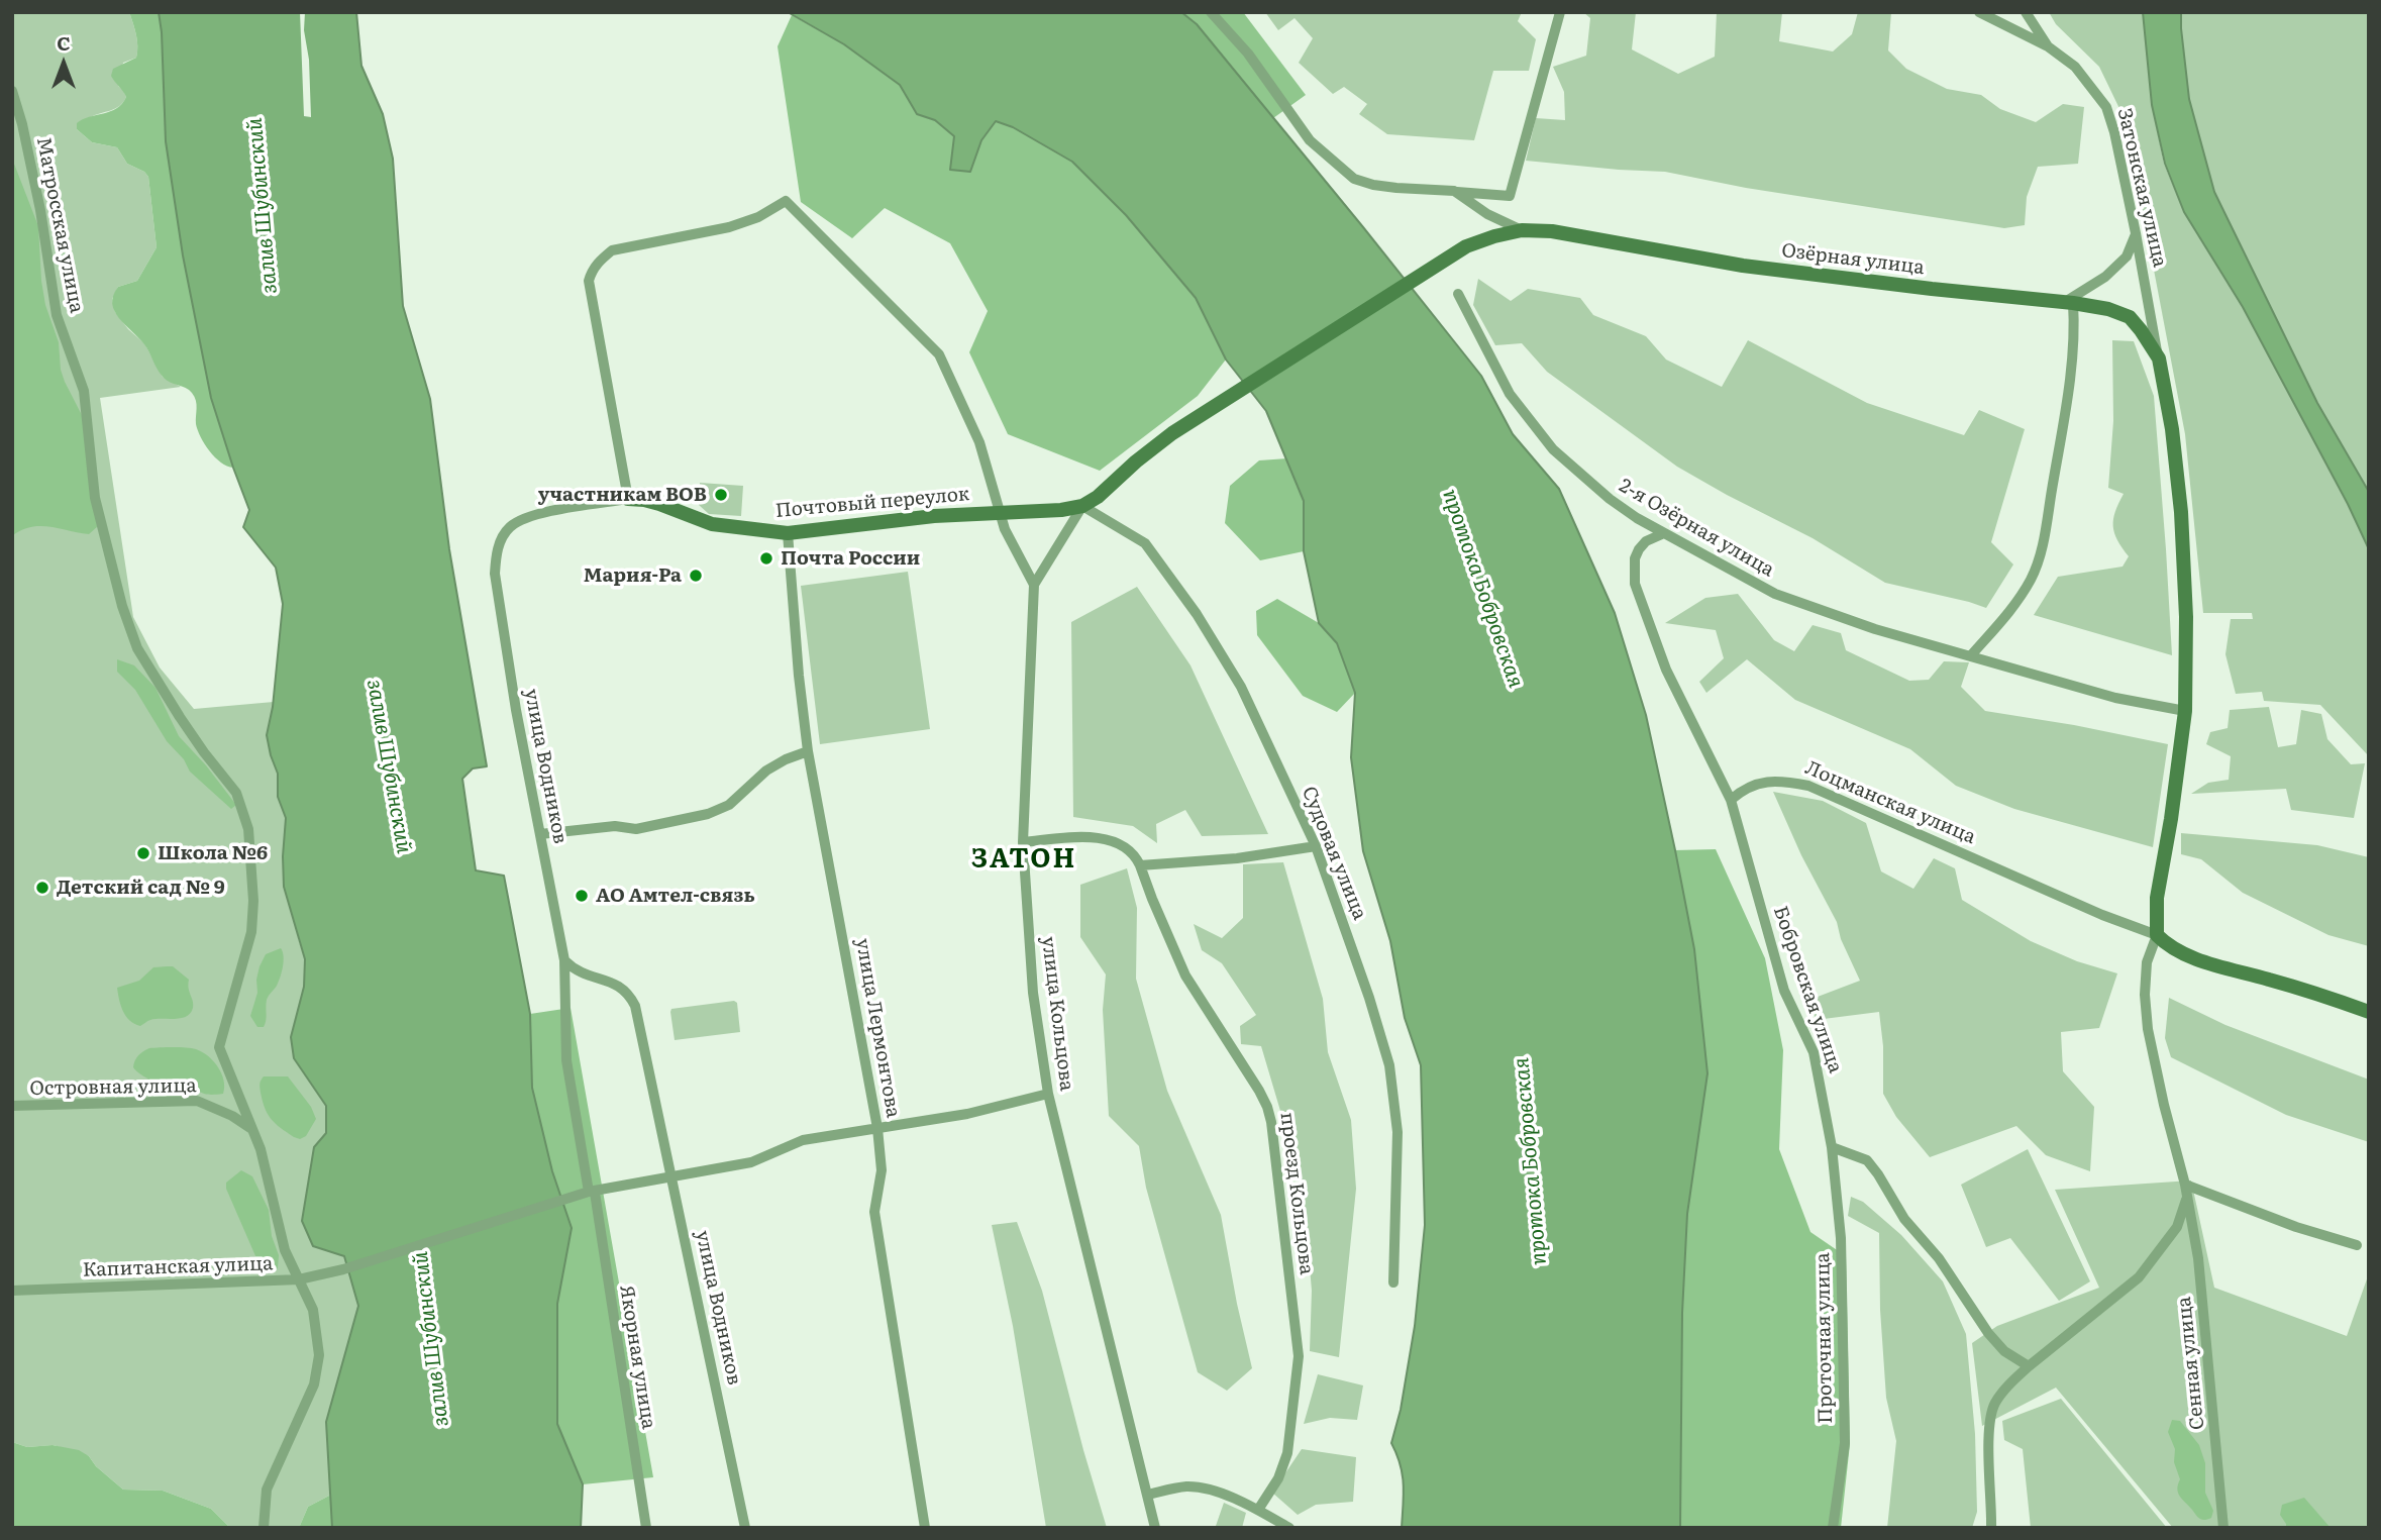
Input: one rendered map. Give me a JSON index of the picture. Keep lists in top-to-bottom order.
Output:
{
  "streets": {
    "street": [
      "Затонская улица",
      "Матросская улица",
      "Озёрная улица",
      "Почтовый переулок",
      "2-я Озёрная улица",
      "улица Водников",
      "Лоцманская улица",
      "Судовая улица",
      "Бобровская улица",
      "улица Кольцова",
      "улица Лермонтова",
      "Островная улица",
      "проезд Кольцова",
      "Капитанская улица",
      "Проточная улица",
      "Якорная улица",
      "Сенная улица"
    ]
  },
  "crossings": [
    ["Затонская улица", "Озёрная улица"],
    ["Матросская улица", "Островная улица"],
    ["Матросская улица", "Капитанская улица"],
    ["Озёрная улица", "Почтовый переулок"],
    ["Озёрная улица", "Судовая улица"],
    ["Озёрная улица", "улица Кольцова"],
    ["Почтовый переулок", "улица Водников"],
    ["Почтовый переулок", "Судовая улица"],
    ["Почтовый переулок", "улица Кольцова"],
    ["Почтовый переулок", "улица Лермонтова"],
    ["улица Водников", "Капитанская улица"],
    ["улица Водников", "Якорная улица"],
    ["Лоцманская улица", "Бобровская улица"],
    ["Судовая улица", "улица Кольцова"],
    ["Бобровская улица", "Проточная улица"],
    ["улица Кольцова", "проезд Кольцова"],
    ["улица Кольцова", "Капитанская улица"],
    ["улица Лермонтова", "Капитанская улица"],
    ["Капитанская улица", "Якорная улица"]
  ],
  "districts": ["ЗАТОН"],
  "water": ["залив Шубинский", "протока Бобровская"],
  "places": [
    "участникам ВОВ",
    "Почта России",
    "Мария-Ра",
    "Школа №6",
    "Детский сад № 9",
    "АО Амтел-связь"
  ],
  "north": "top"
}
